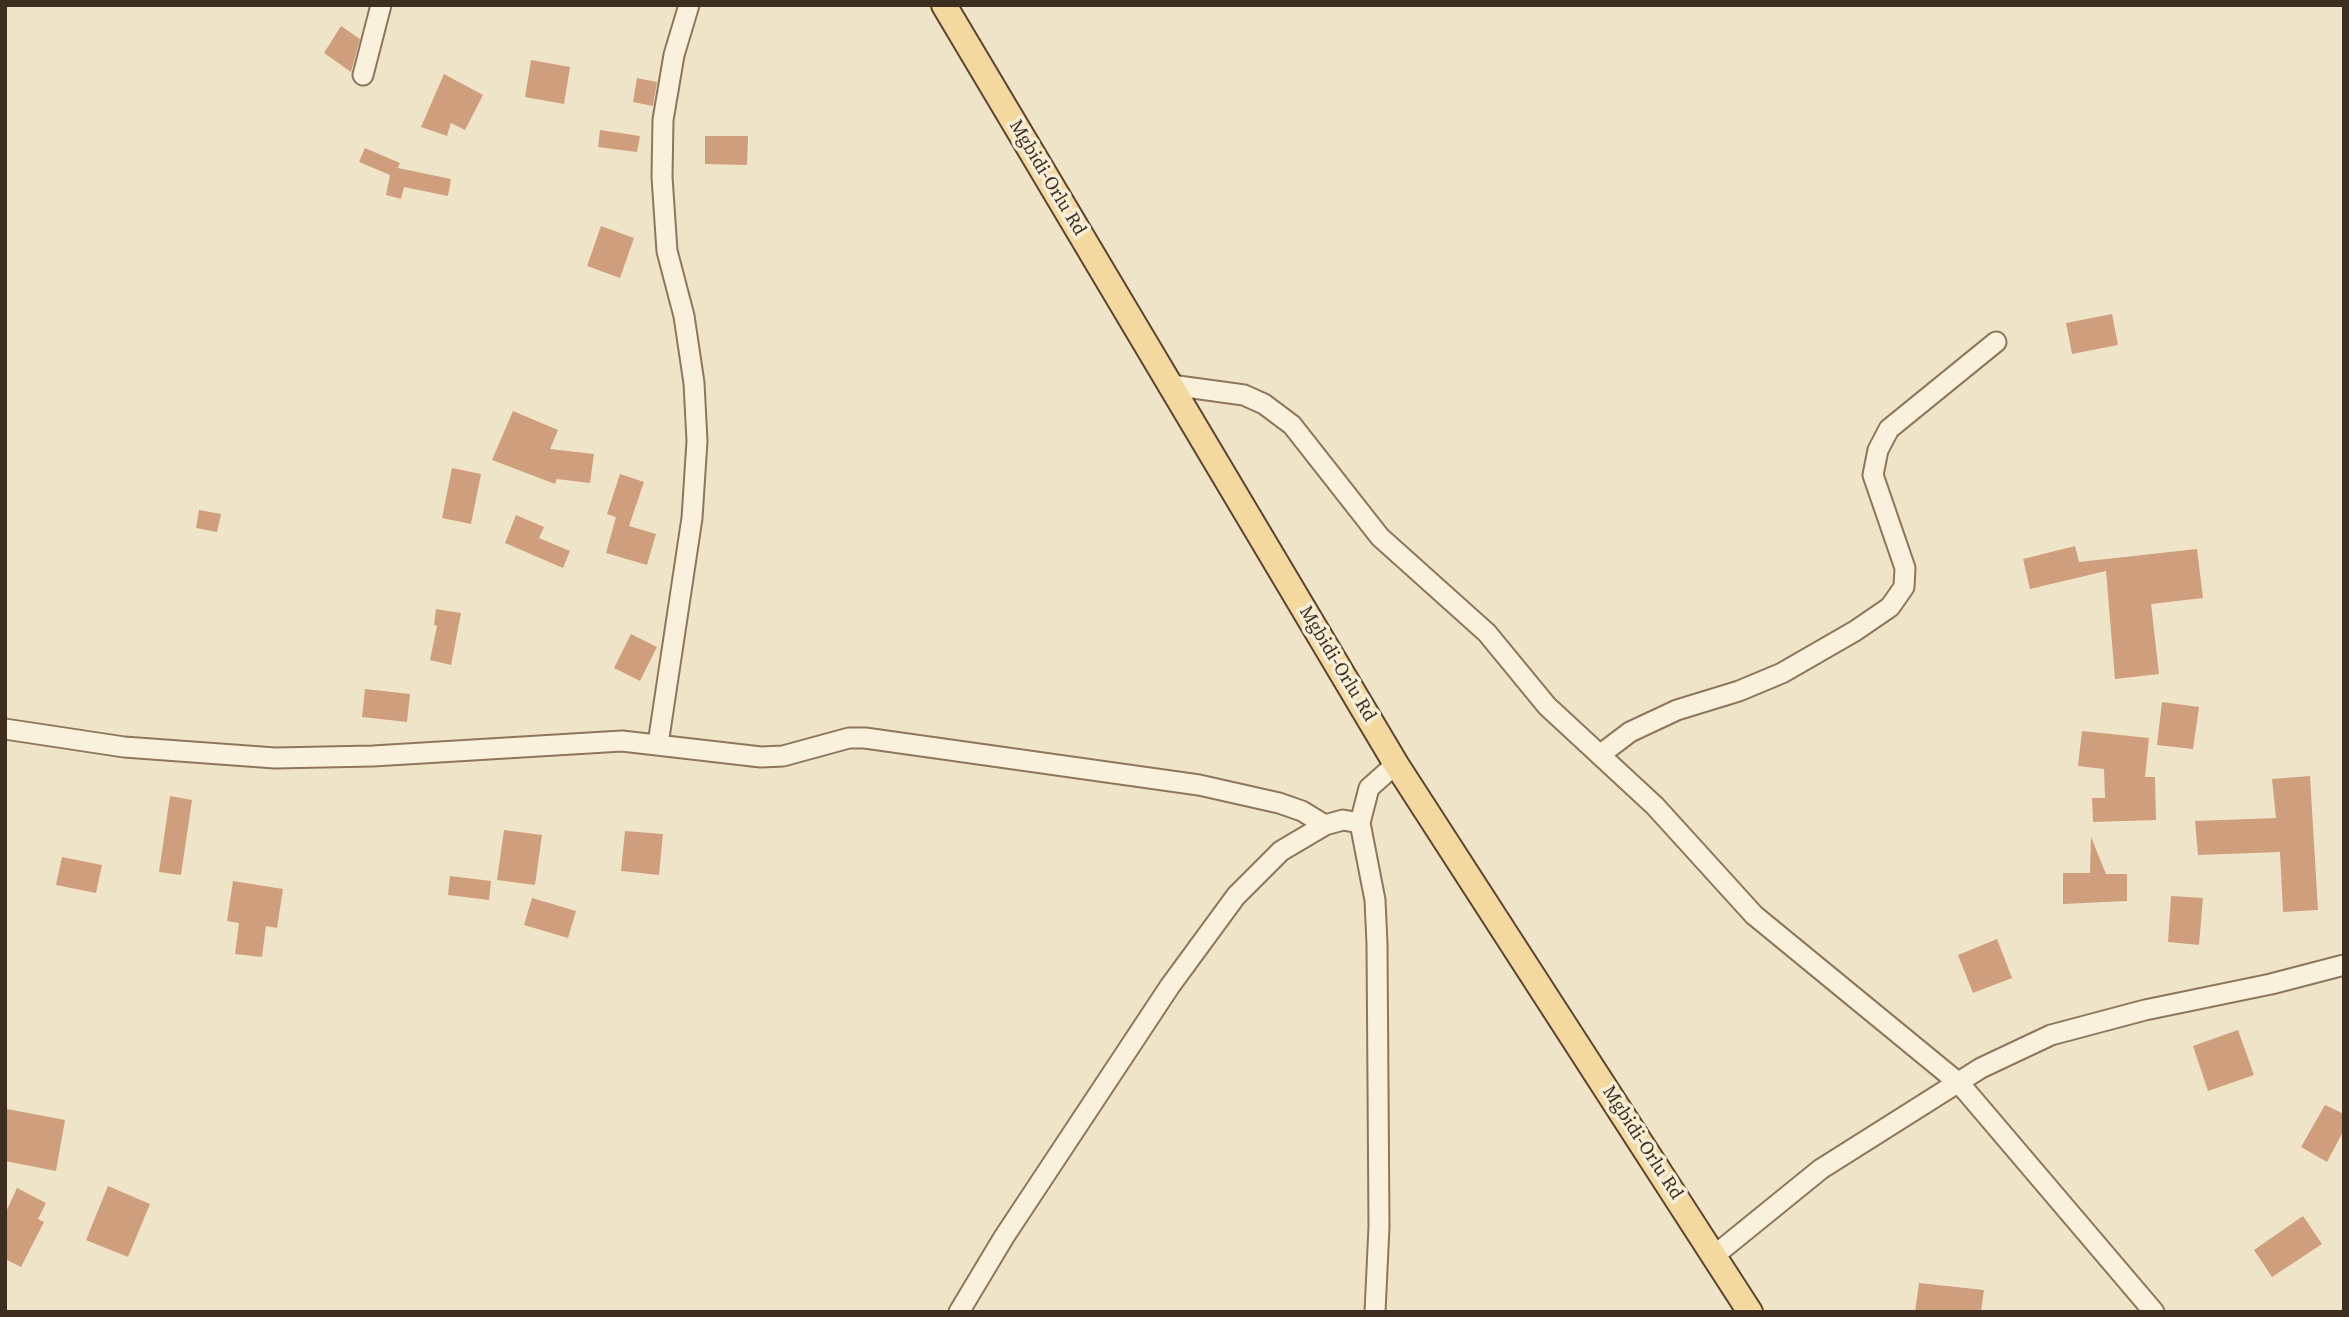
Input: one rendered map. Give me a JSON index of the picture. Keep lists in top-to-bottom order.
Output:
{
  "streets": {
    "main road": ["Mgbidi-Orlu Rd"]
  }
}
